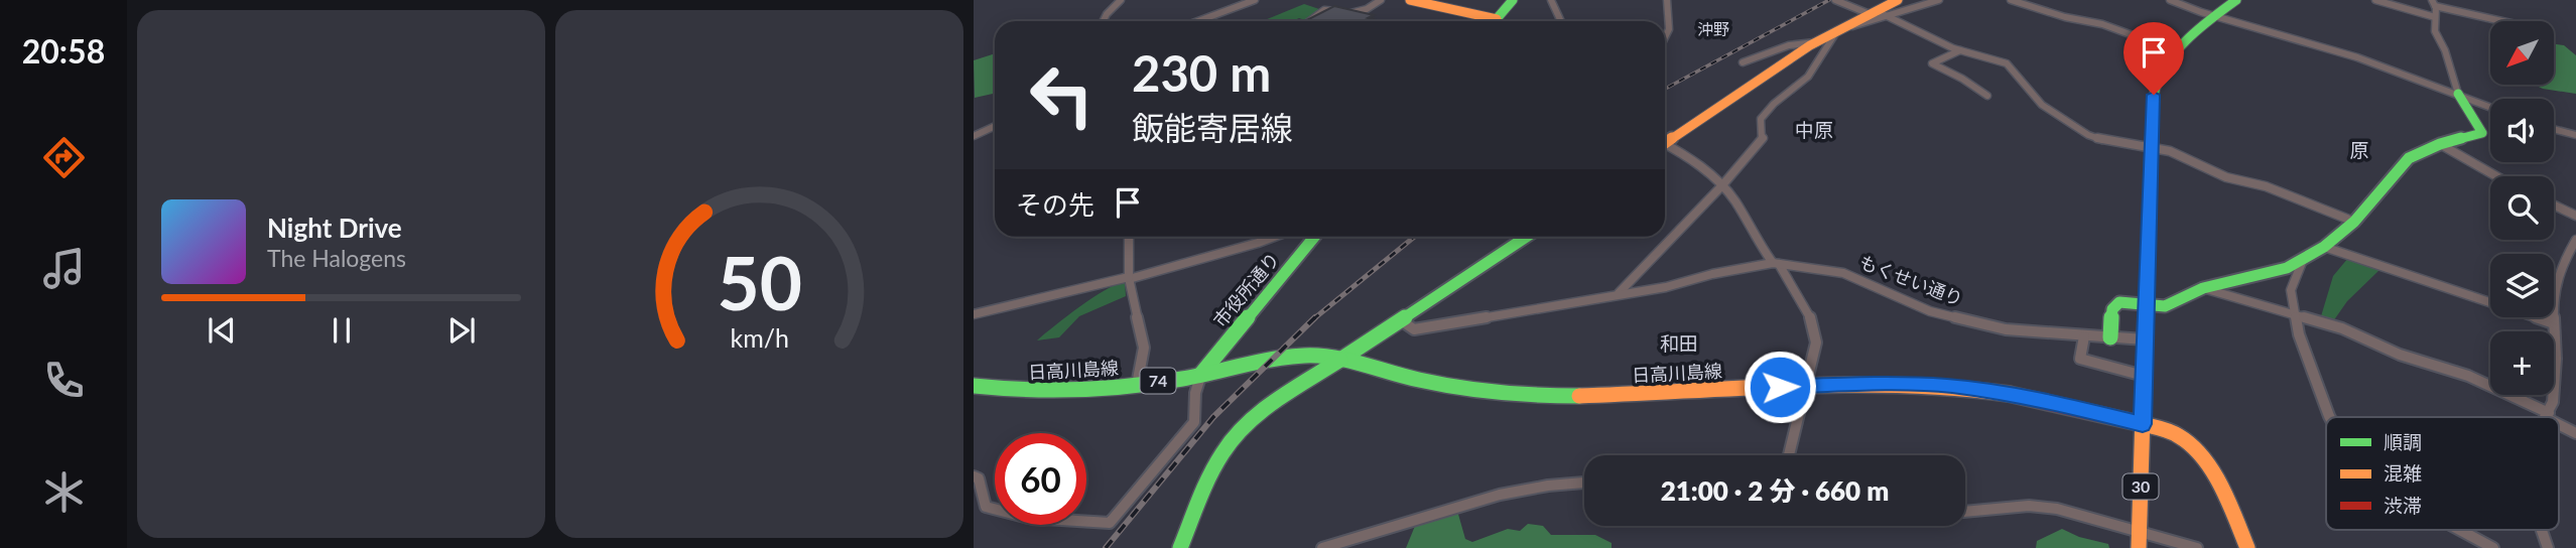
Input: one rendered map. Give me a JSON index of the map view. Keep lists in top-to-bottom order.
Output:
{
  "streets": {
    "main road": [
      "市役所通り",
      "日高川島線",
      "74",
      "30"
    ],
    "street": ["もくせい通り"]
  },
  "crossings": [
    ["もくせい通り", "30"],
    ["市役所通り", "日高川島線"],
    ["日高川島線", "30"]
  ],
  "districts": [
    "沖野",
    "中原",
    "原",
    "和田"
  ],
  "legend": ["順調", "混雑", "渋滞"],
  "north": "bottom left",
  "page": {
    "tabs": "20:58",
    "map_buttons": "+",
    "turn": ["230 m", "飯能寄居線"],
    "then": "その先",
    "song": ["Night Drive", "The Halogens"],
    "limit": "60",
    "trip": "21:00 · 2 分 · 660 m",
    "gauge": ["50", "km/h"]
  }
}
